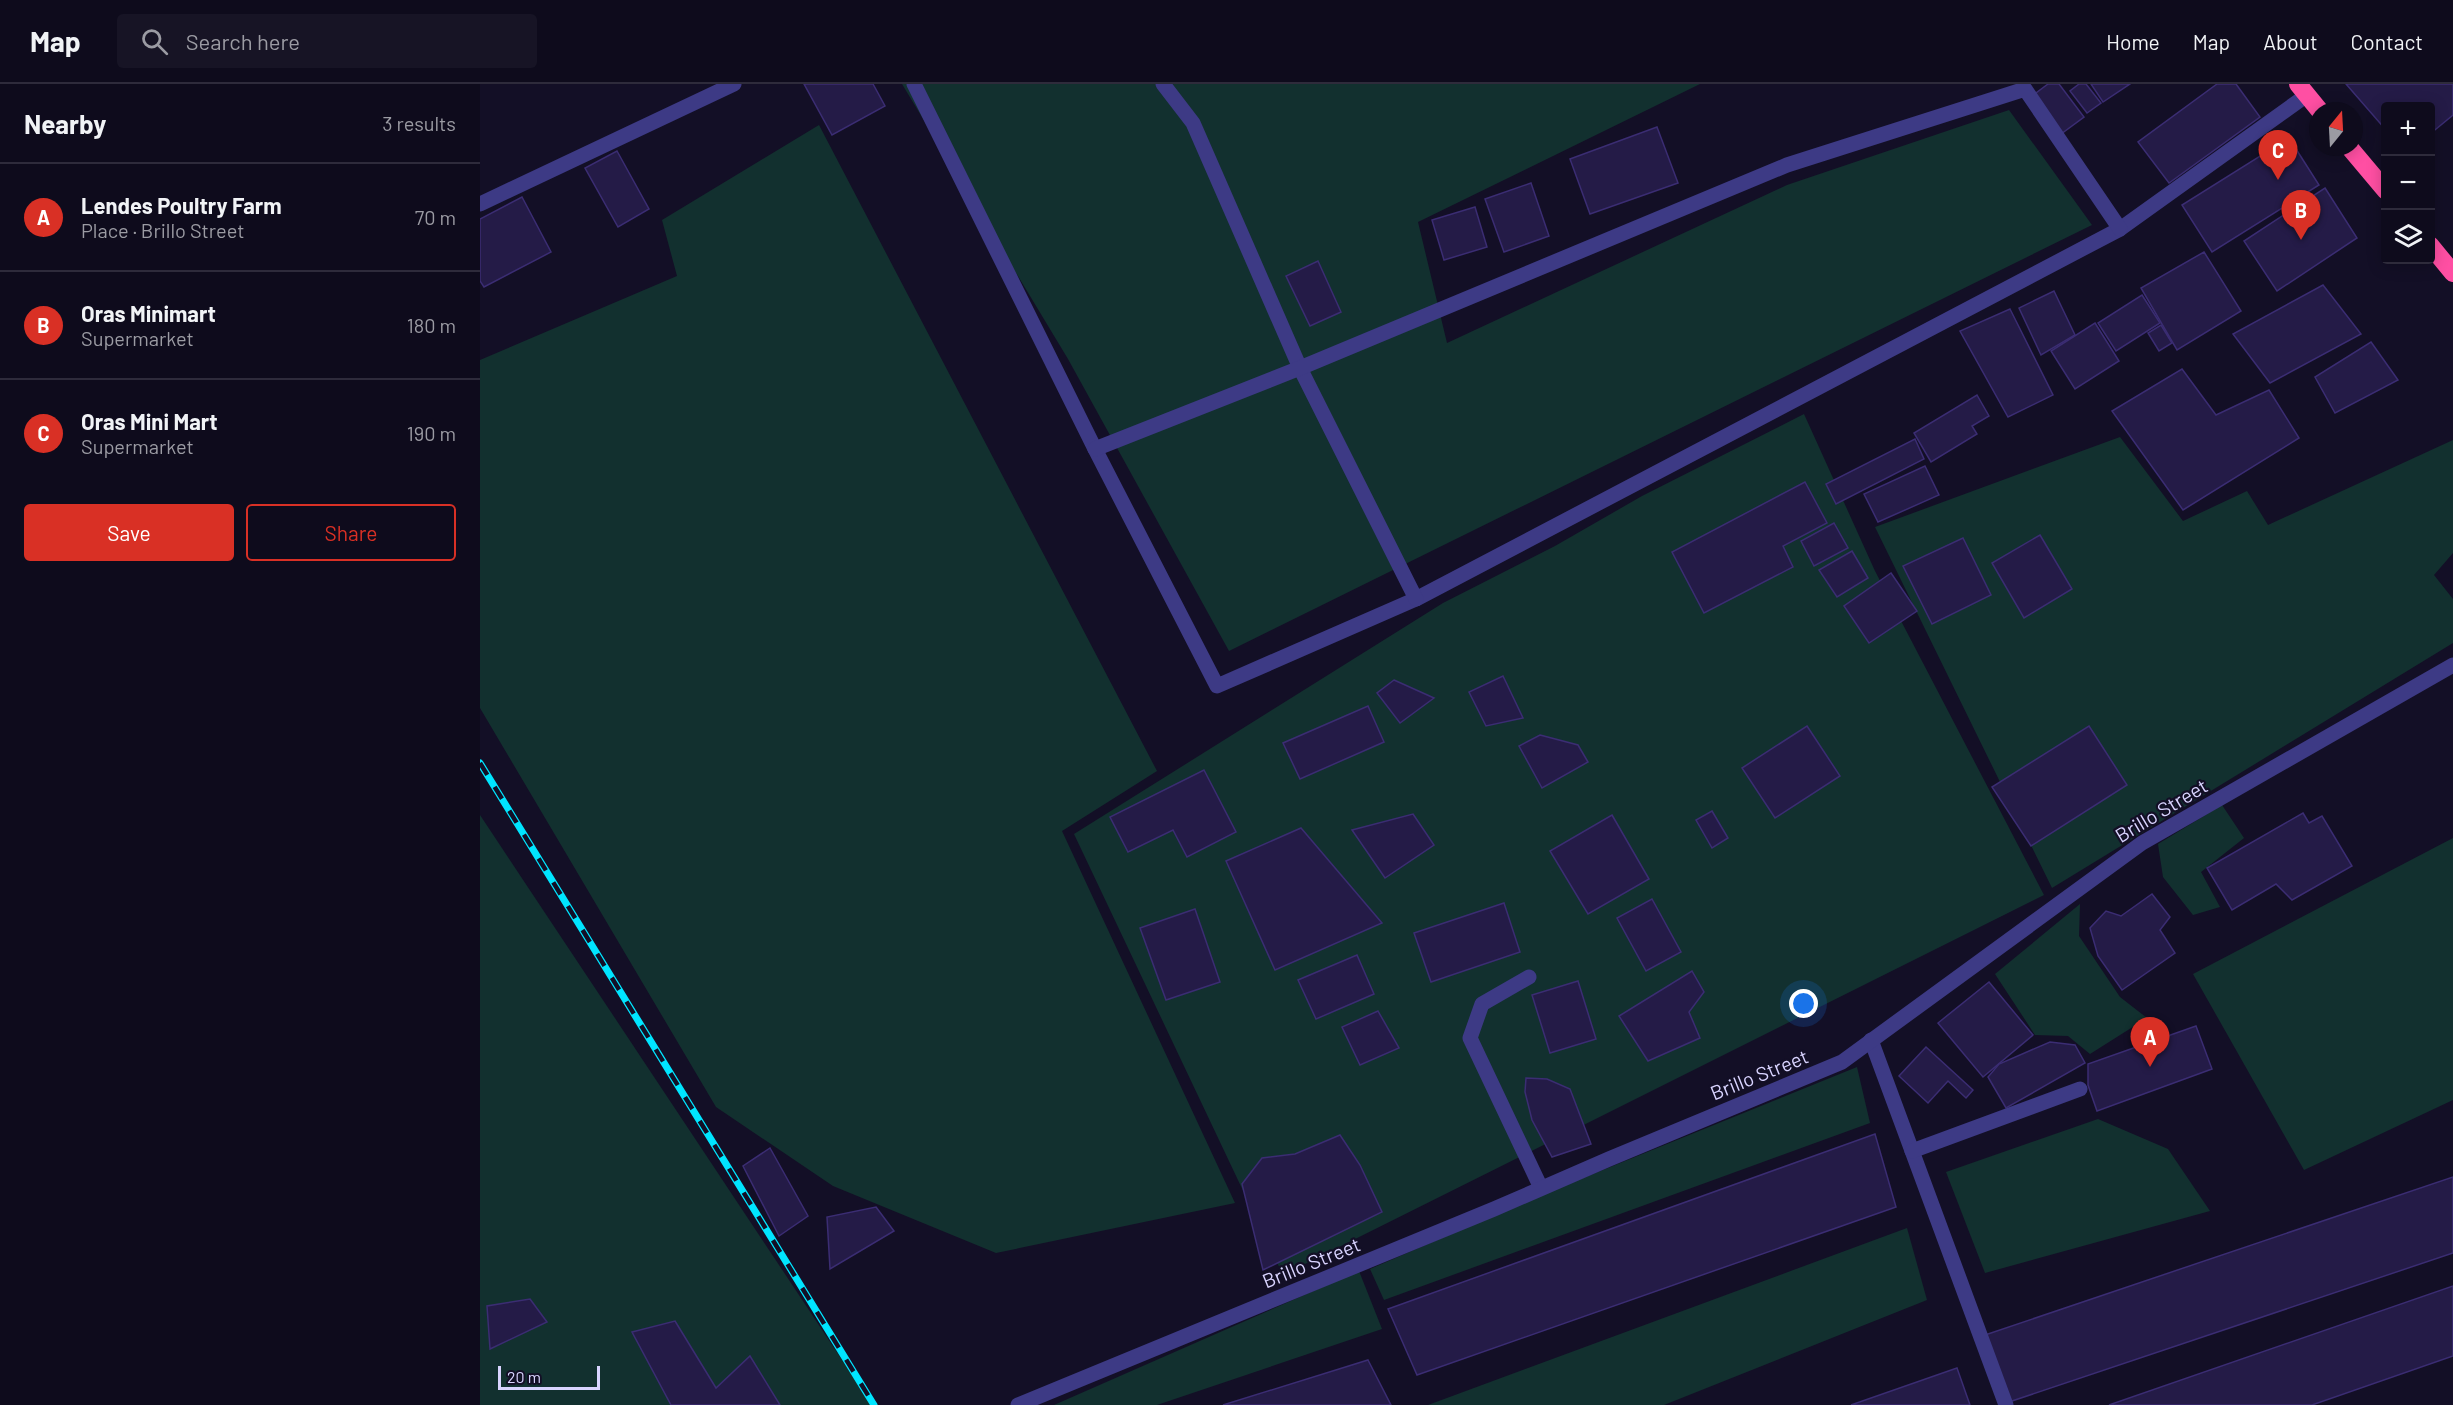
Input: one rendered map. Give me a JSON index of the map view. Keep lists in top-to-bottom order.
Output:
{
  "streets": {
    "street": ["Brillo Street"]
  },
  "scale_bar": "20 m",
  "north": "top",
  "page": {
    "header": "Map",
    "search": "Search here",
    "nav": [
      "Home",
      "Map",
      "About",
      "Contact"
    ],
    "heading": ["Nearby", "3 results"],
    "map_buttons": ["+", "−"],
    "pins": ["C", "B", "A"],
    "list": [
      {
        "mark": "A",
        "name": "Lendes Poultry Farm",
        "note": "Place · Brillo Street",
        "value": "70 m"
      },
      {
        "mark": "B",
        "name": "Oras Minimart",
        "note": "Supermarket",
        "value": "180 m"
      },
      {
        "mark": "C",
        "name": "Oras Mini Mart",
        "note": "Supermarket",
        "value": "190 m"
      }
    ],
    "buttons": ["Save", "Share"],
    "scale": "20 m"
  }
}
